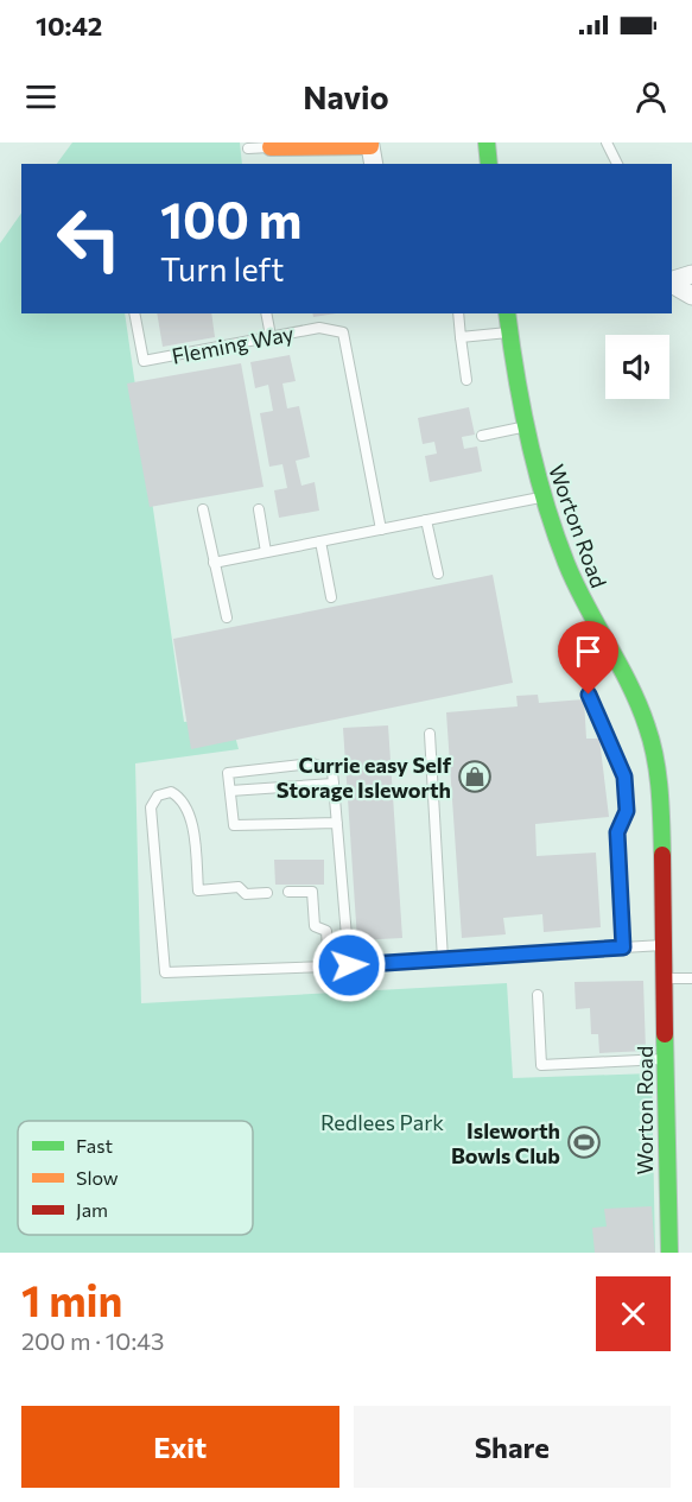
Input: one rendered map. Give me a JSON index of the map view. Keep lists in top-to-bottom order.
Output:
{
  "streets": {
    "street": ["Worton Road"],
    "lane": ["Fleming Way"]
  },
  "parks": ["Redlees Park"],
  "places": {
    "shop": ["Currie easy Self Storage Isleworth"],
    "sports": ["Isleworth Bowls Club"]
  },
  "legend": ["Fast", "Slow", "Jam"],
  "page": {
    "status": "10:42",
    "header": "Navio",
    "turn": ["100 m", "Turn left"],
    "heading": ["1 min", "200 m · 10:43"],
    "buttons": ["Exit", "Share"]
  }
}
